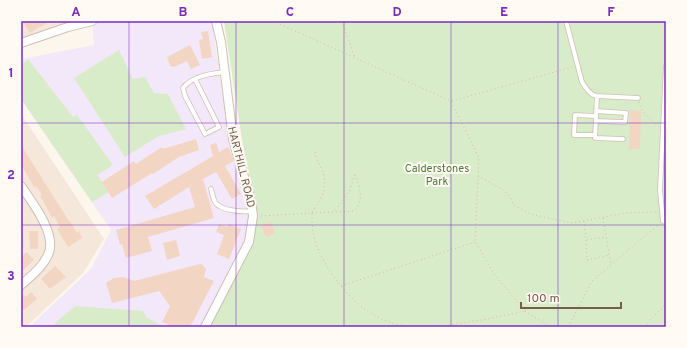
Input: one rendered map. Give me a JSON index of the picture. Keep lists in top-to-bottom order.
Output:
{
  "streets": {
    "street": ["HARTHILL ROAD"]
  },
  "parks": ["Calderstones Park"],
  "scale_bar": "100 m",
  "grid": {
    "columns": [
      "A",
      "B",
      "C",
      "D",
      "E",
      "F"
    ],
    "rows": ["1", "2", "3"]
  }
}
